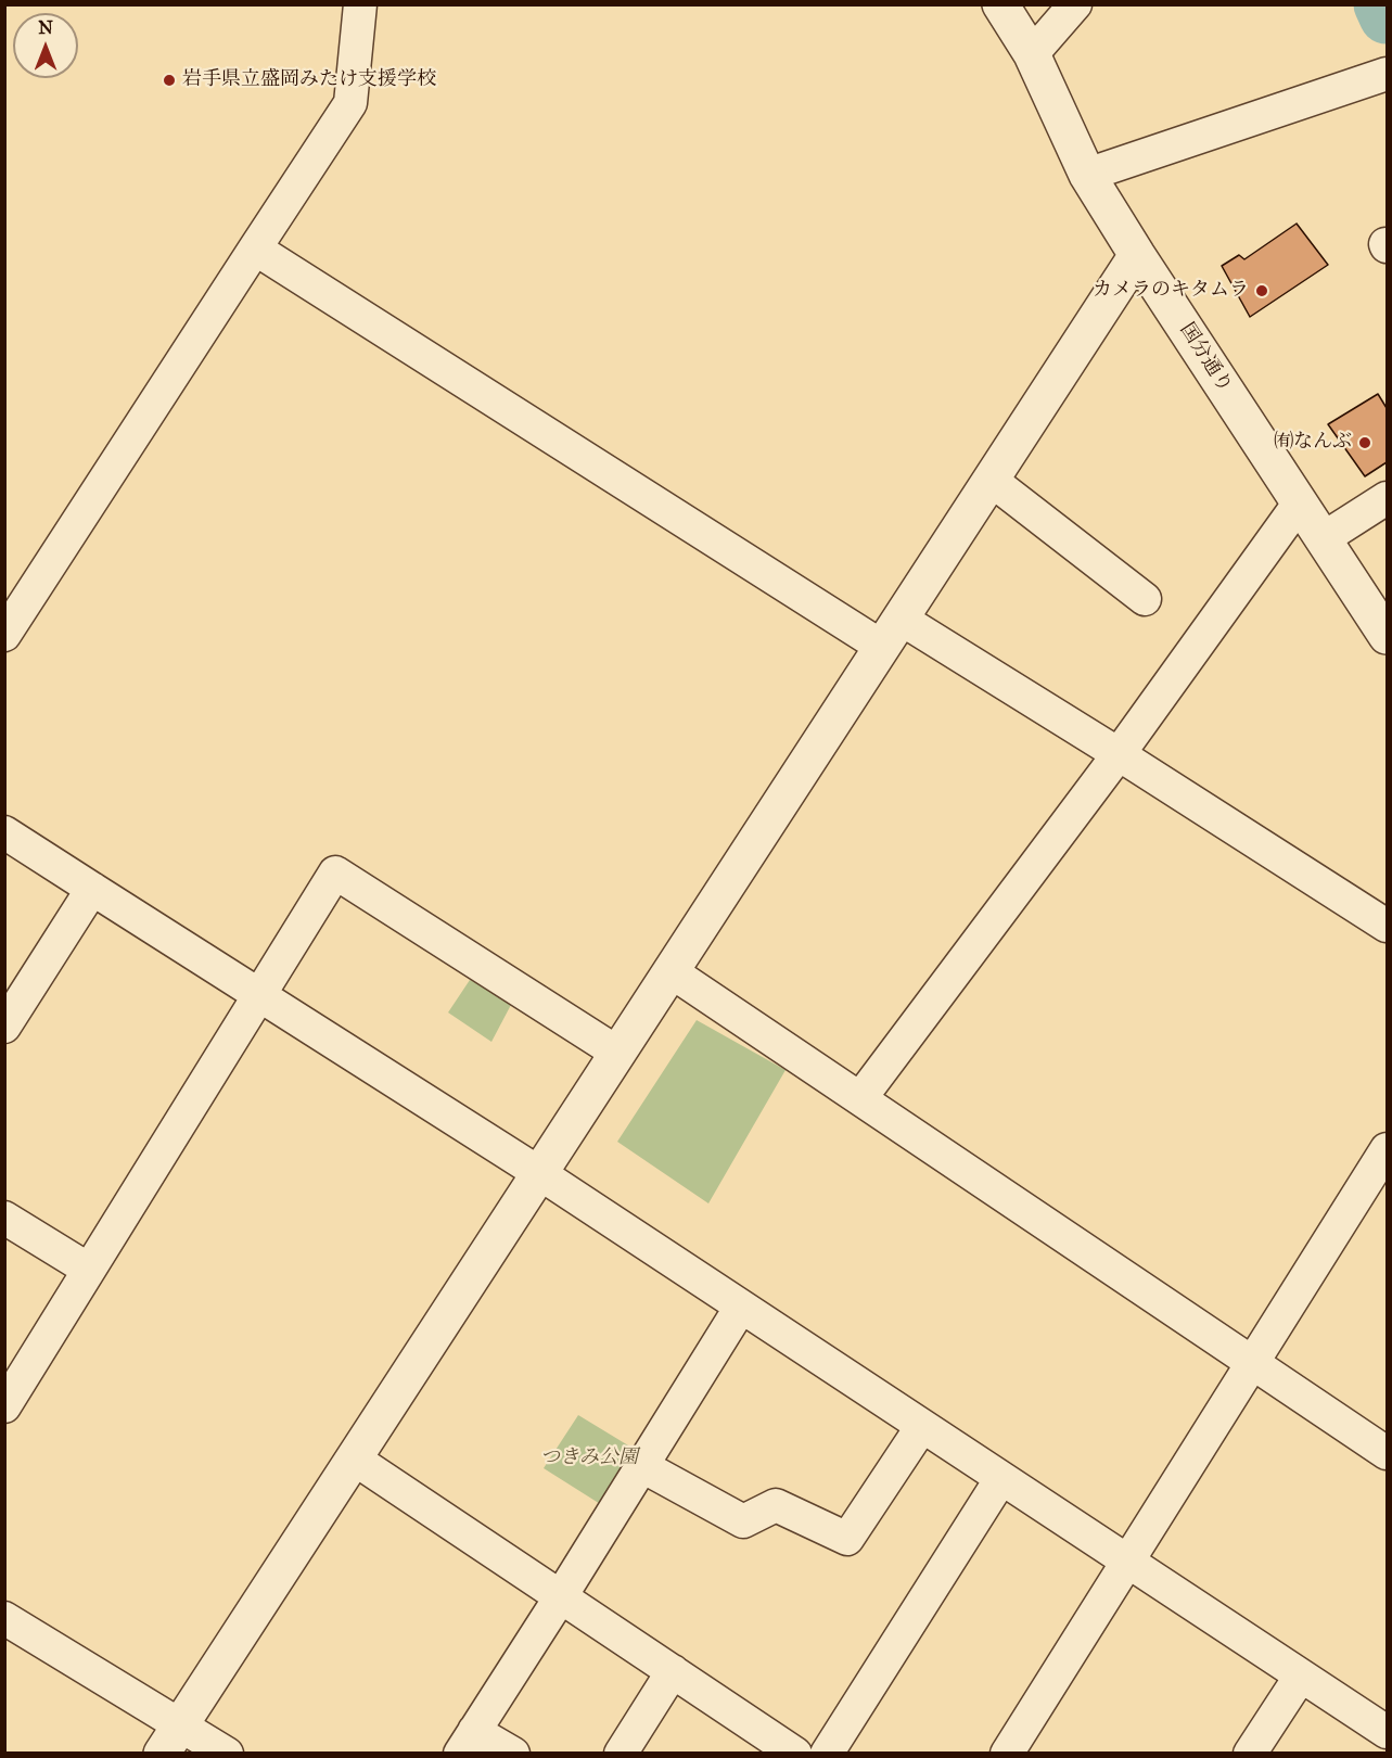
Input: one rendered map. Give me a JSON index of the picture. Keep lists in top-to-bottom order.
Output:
{
  "streets": {
    "street": ["国分通り"]
  },
  "parks": ["つきみ公園"],
  "places": ["岩手県立盛岡みたけ支援学校", "カメラのキタムラ", "㈲なんぶ"],
  "north": "top"
}
